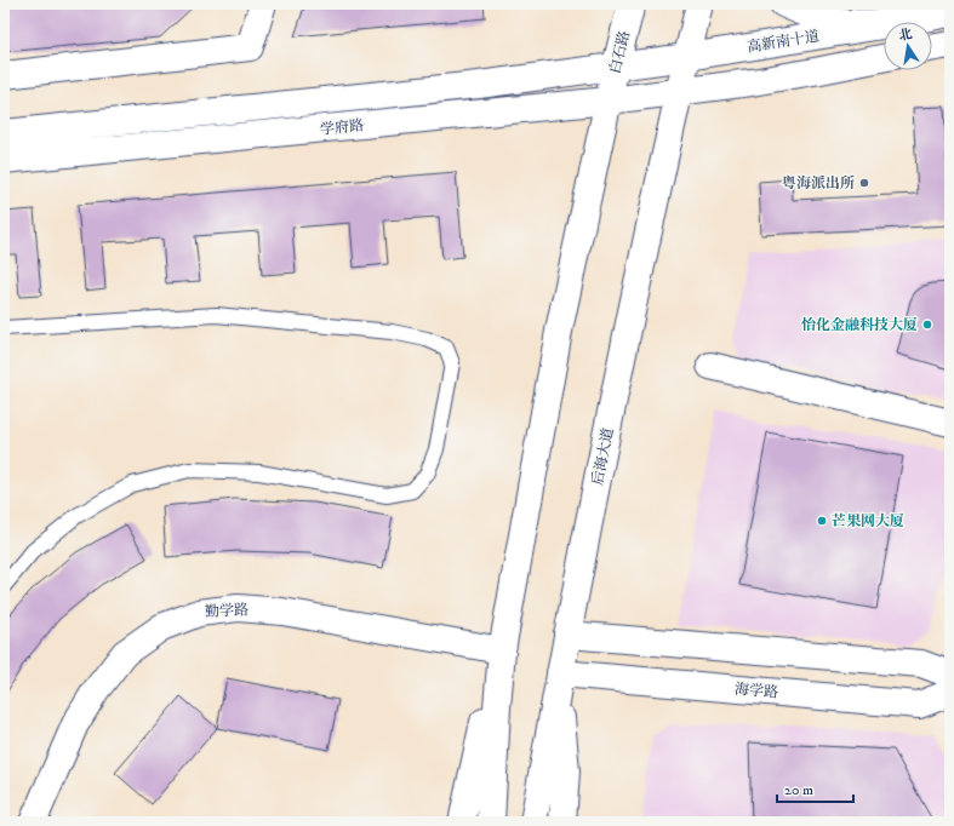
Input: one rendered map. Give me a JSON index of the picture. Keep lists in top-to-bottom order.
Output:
{
  "streets": {
    "main road": [
      "高新南十道",
      "白石路",
      "学府路",
      "后海大道",
      "勤学路",
      "海学路"
    ]
  },
  "crossings": [
    ["高新南十道", "白石路"],
    ["高新南十道", "学府路"],
    ["白石路", "学府路"],
    ["学府路", "后海大道"],
    ["后海大道", "海学路"]
  ],
  "places": ["粤海派出所", "怡化金融科技大厦", "芒果网大厦"],
  "scale_bar": "20 m",
  "north": "top"
}
